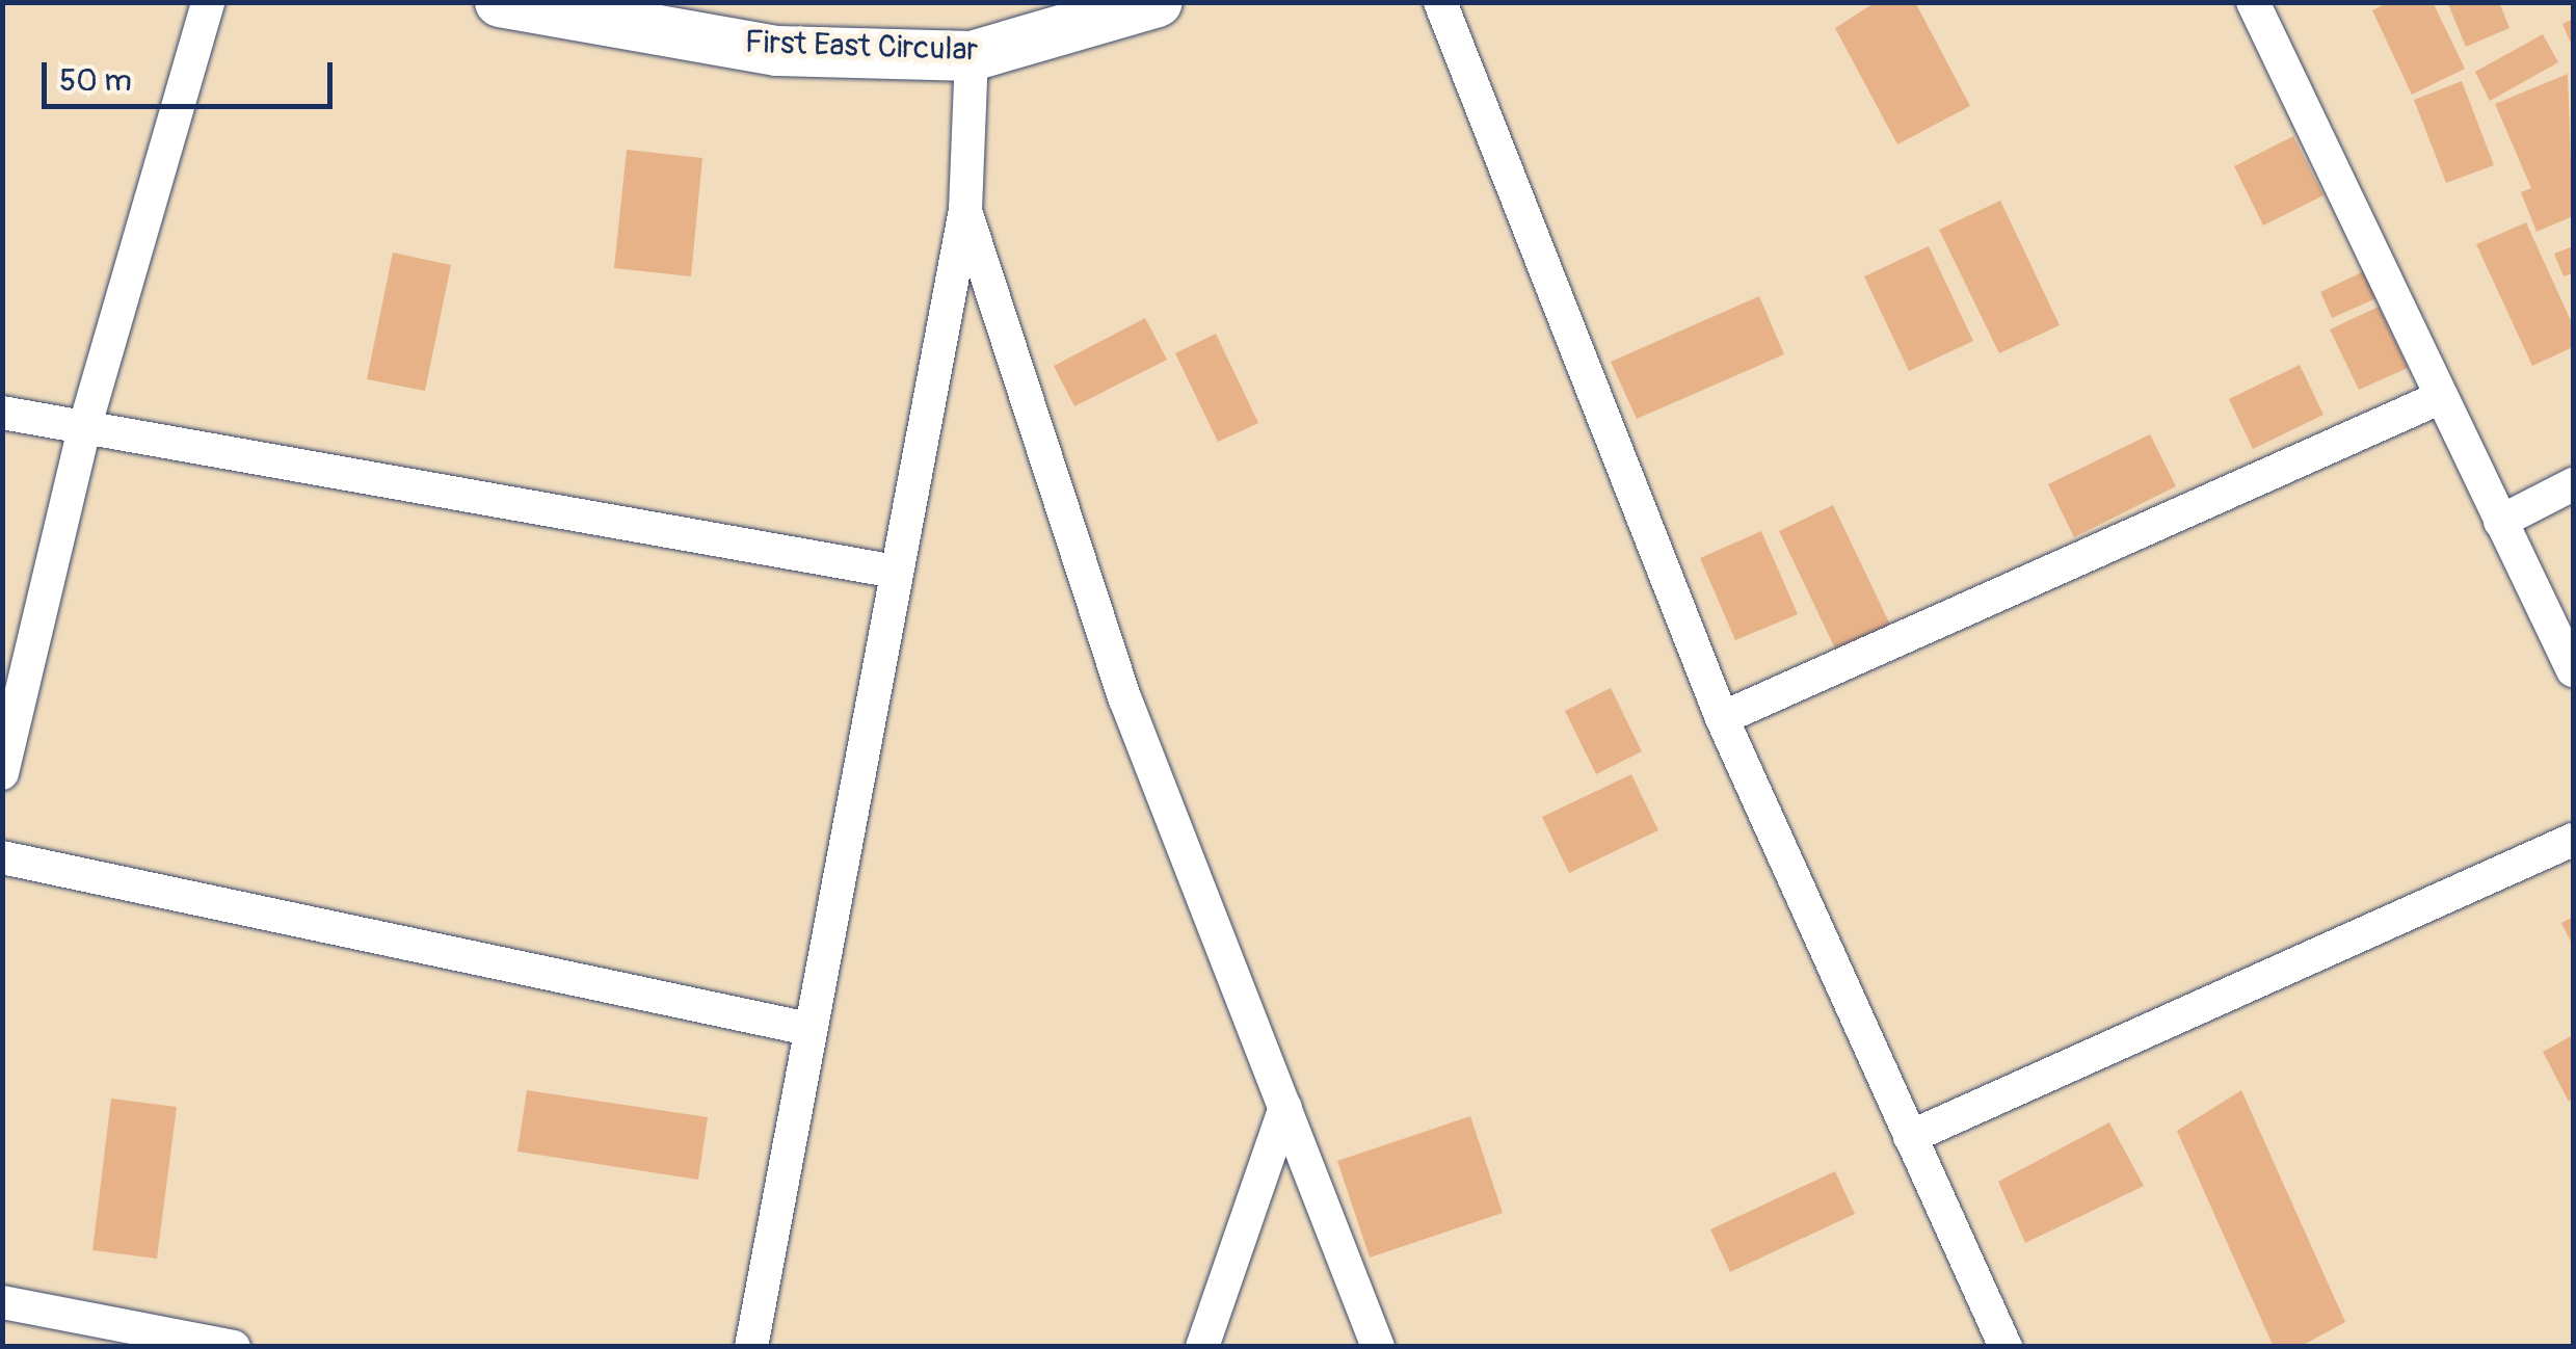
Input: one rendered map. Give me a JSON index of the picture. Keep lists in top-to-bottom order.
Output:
{
  "streets": {
    "street": ["First East Circular"]
  },
  "scale_bar": "50 m"
}
